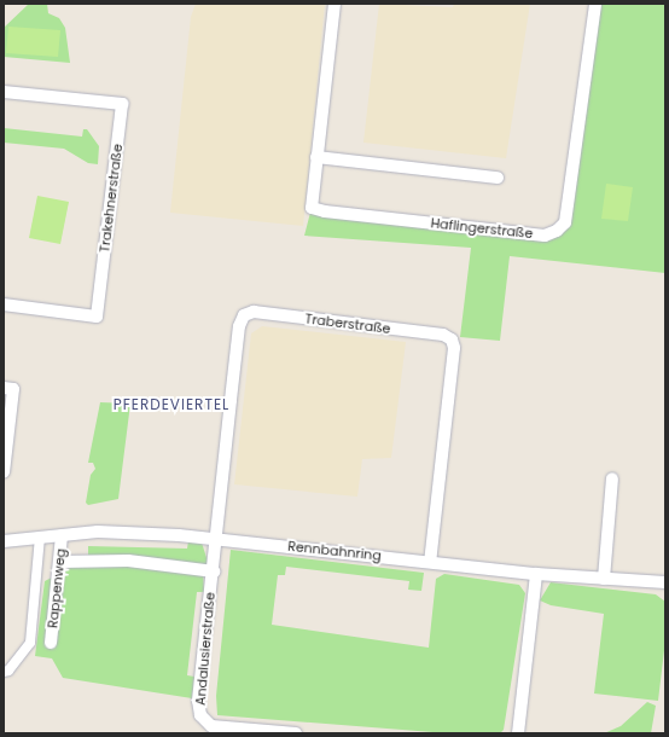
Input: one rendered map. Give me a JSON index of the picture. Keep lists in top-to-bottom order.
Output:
{
  "streets": {
    "street": [
      "Trakehnerstraße",
      "Haflingerstraße",
      "Traberstraße",
      "Rennbahnring",
      "Rappenweg",
      "Andalusierstraße"
    ]
  },
  "crossings": [
    ["Traberstraße", "Rennbahnring"],
    ["Traberstraße", "Andalusierstraße"],
    ["Rennbahnring", "Rappenweg"],
    ["Rennbahnring", "Andalusierstraße"]
  ],
  "districts": ["PFERDEVIERTEL"]
}
